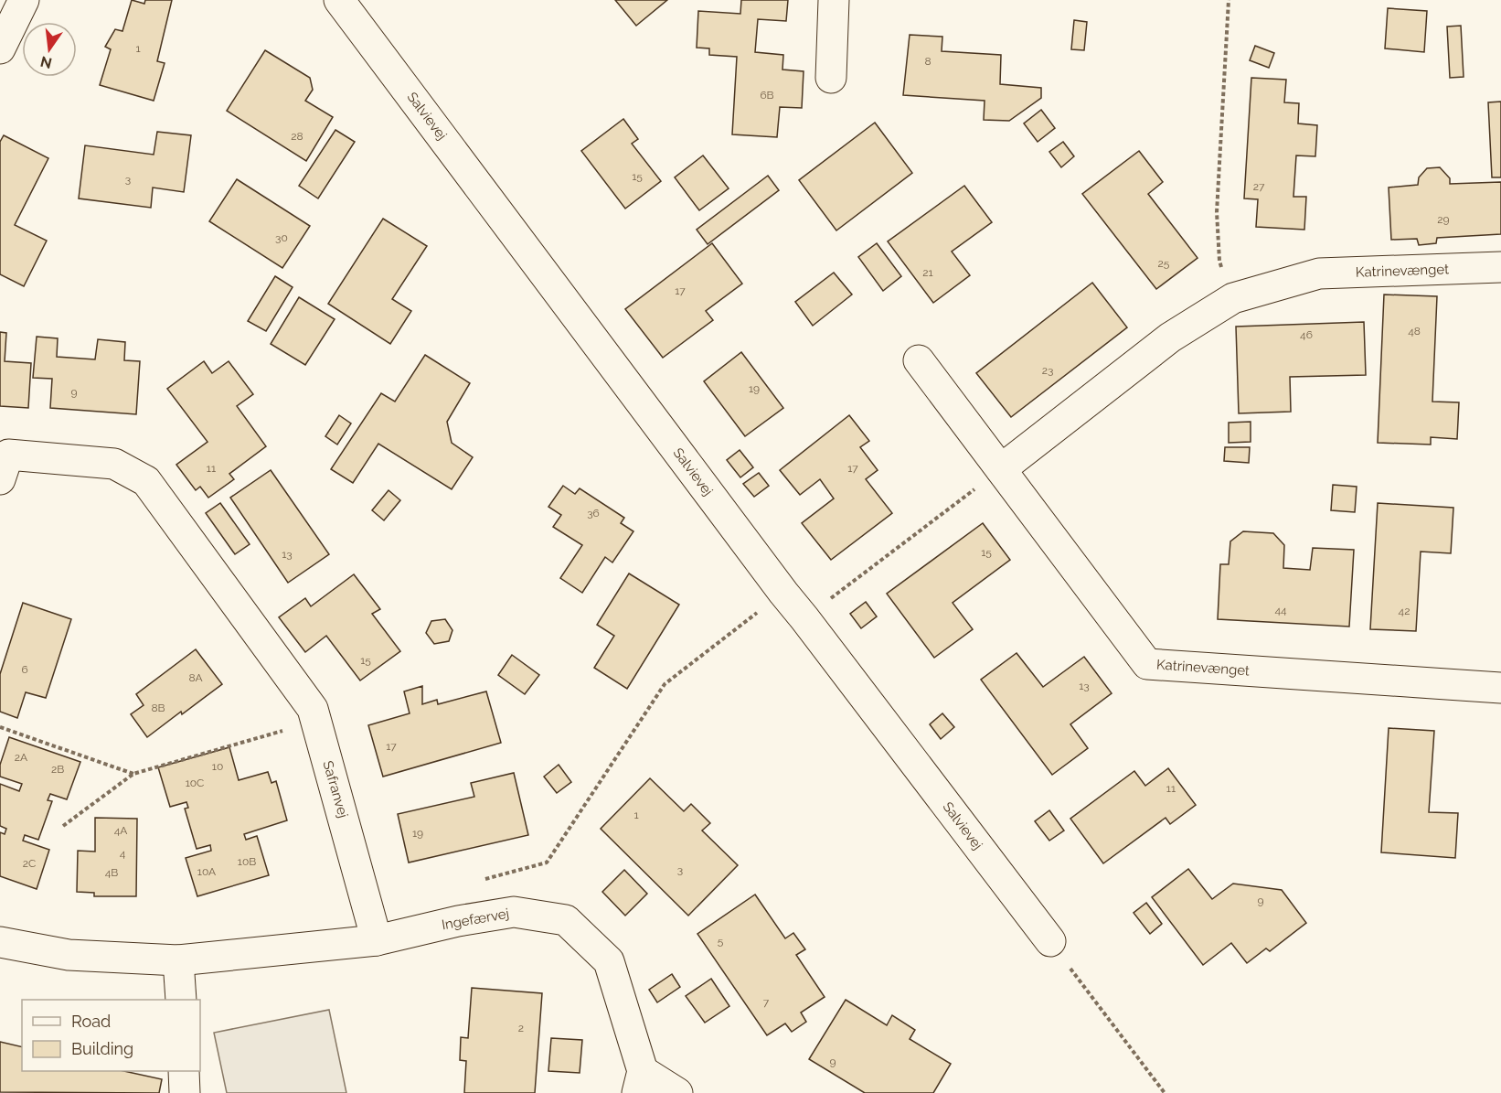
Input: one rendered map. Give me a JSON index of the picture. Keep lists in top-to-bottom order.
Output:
{
  "streets": {
    "street": [
      "Salvievej",
      "Katrinevænget",
      "Safranvej",
      "Ingefærvej"
    ]
  },
  "crossings": [
    ["Safranvej", "Ingefærvej"]
  ],
  "house_numbers": [
    "1",
    "8",
    "6B",
    "28",
    "15",
    "3",
    "27",
    "29",
    "30",
    "25",
    "21",
    "17",
    "48",
    "46",
    "23",
    "19",
    "9",
    "11",
    "17",
    "36",
    "15",
    "13",
    "44",
    "42",
    "15",
    "6",
    "8A",
    "13",
    "8B",
    "17",
    "2A",
    "10",
    "2B",
    "10C",
    "11",
    "1",
    "4A",
    "19",
    "4",
    "10B",
    "2C",
    "3",
    "10A",
    "4B",
    "9",
    "5",
    "7",
    "2",
    "9"
  ],
  "legend": ["Road", "Building"],
  "north": "bottom"
}
